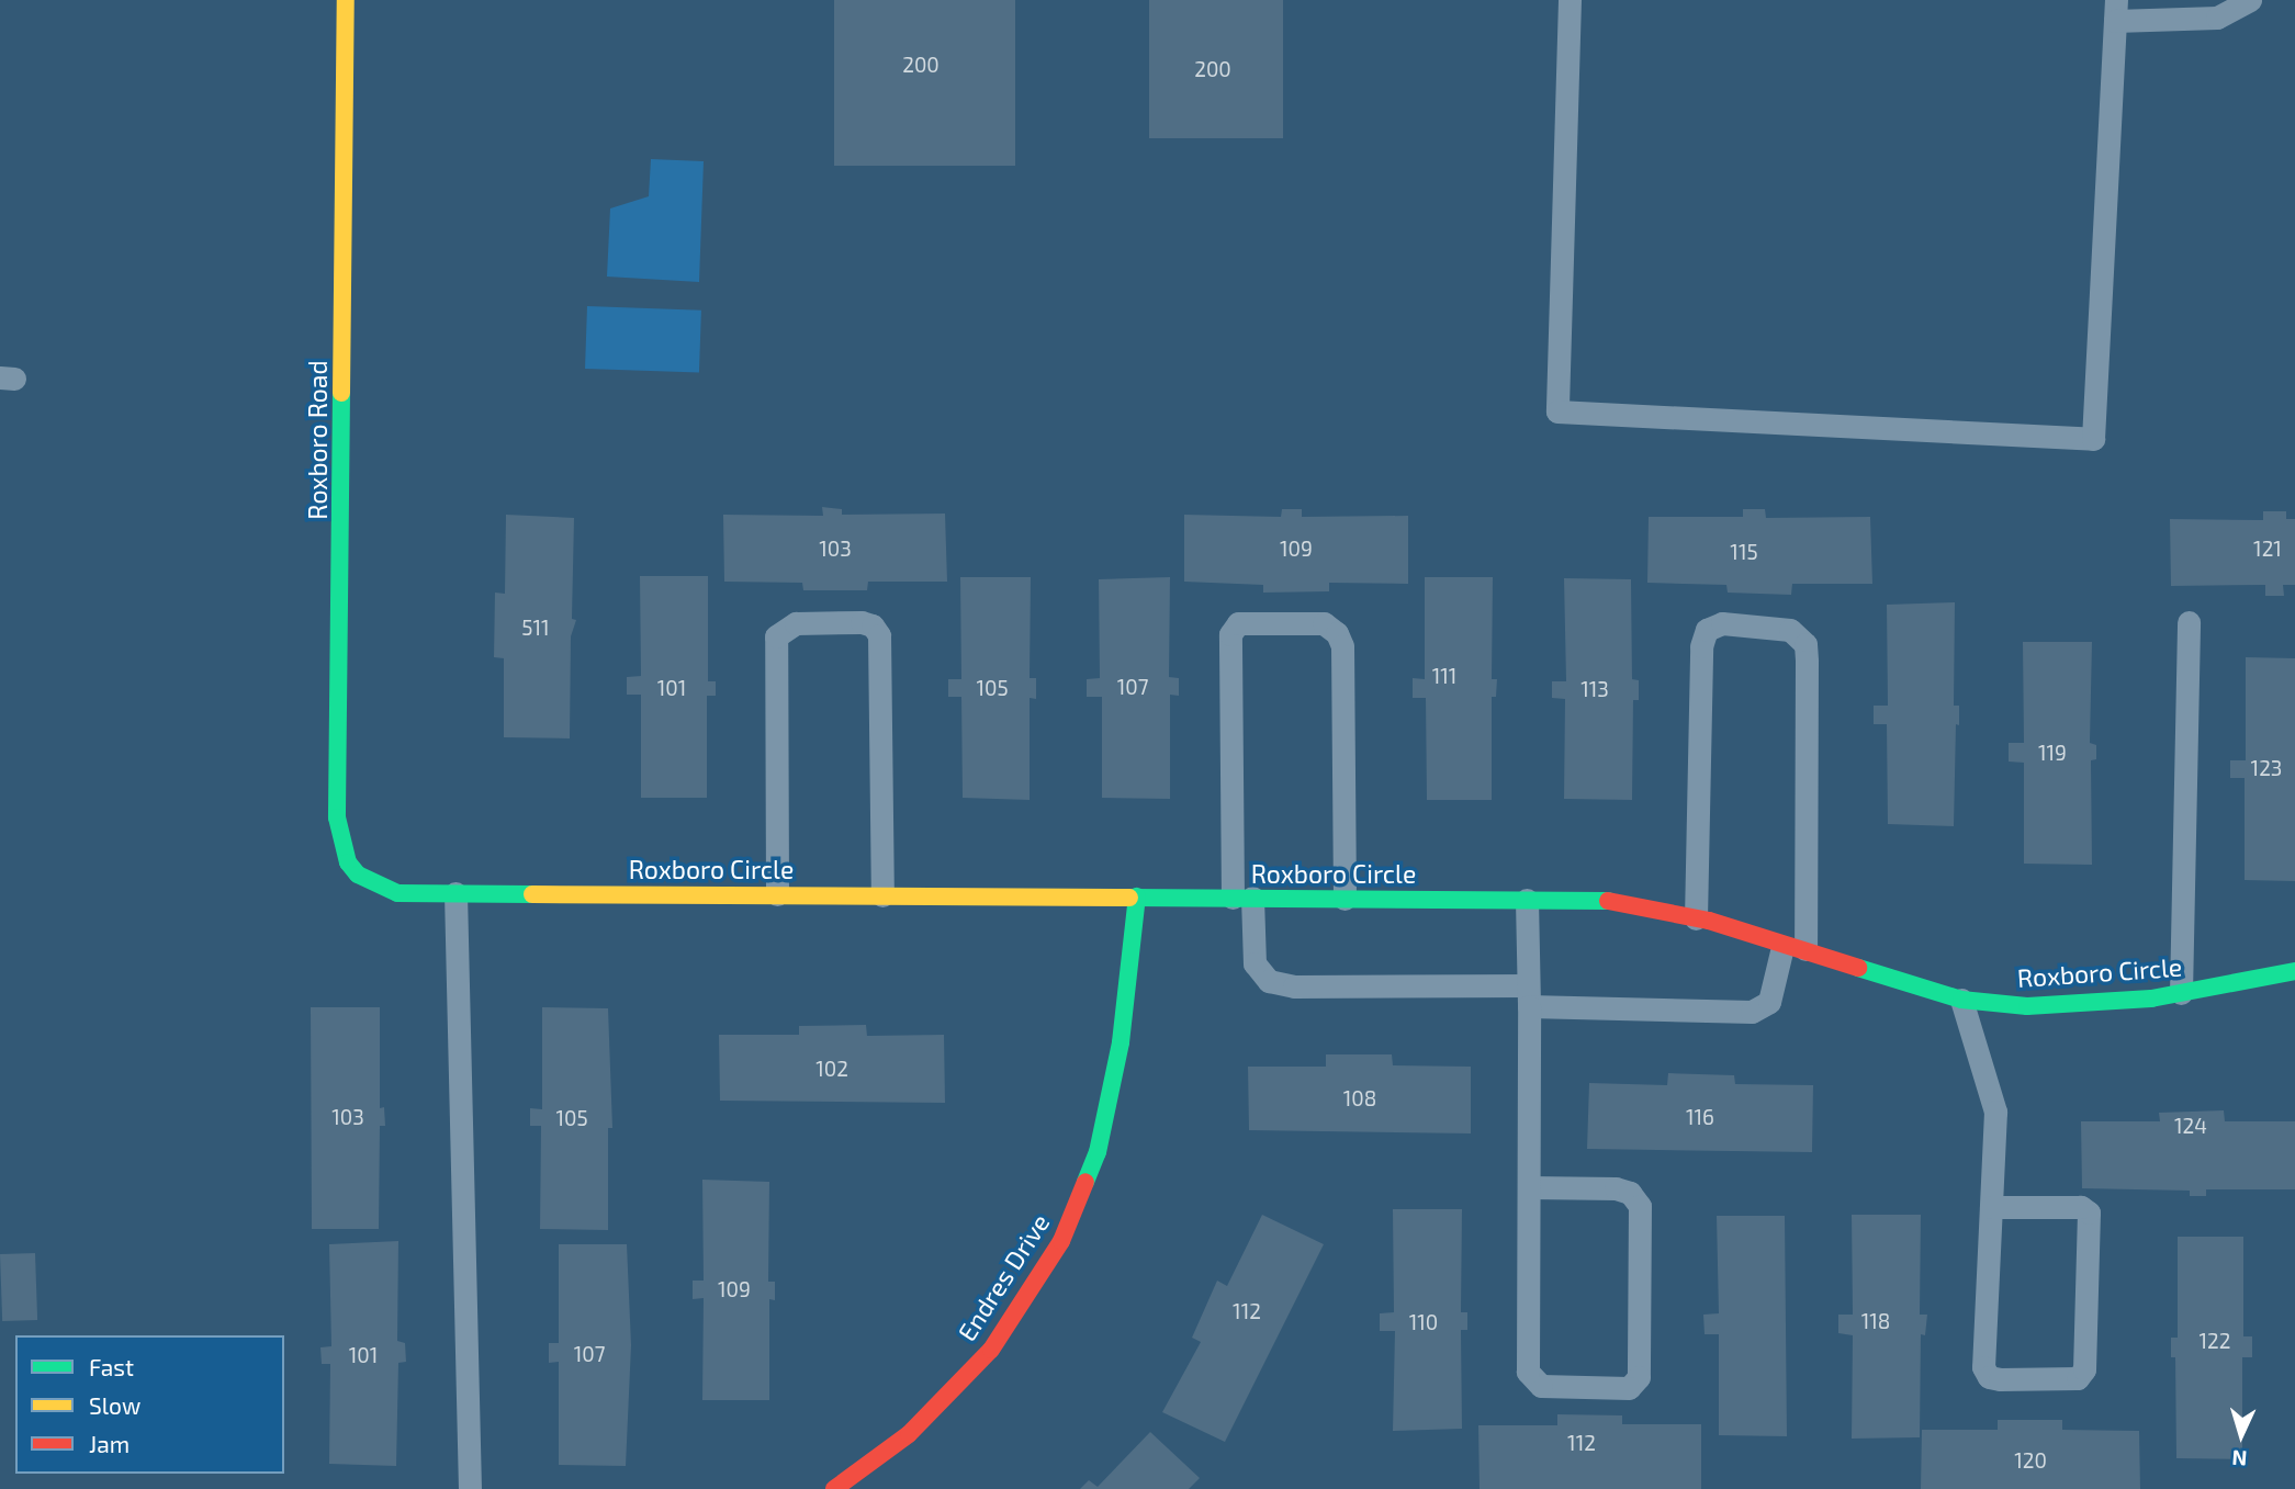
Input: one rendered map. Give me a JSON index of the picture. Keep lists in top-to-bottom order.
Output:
{
  "streets": {
    "street": ["Roxboro Road", "Roxboro Circle", "Endres Drive"]
  },
  "crossings": [
    ["Roxboro Road", "Roxboro Circle"],
    ["Roxboro Circle", "Endres Drive"]
  ],
  "house_numbers": [
    "200",
    "200",
    "103",
    "109",
    "121",
    "115",
    "511",
    "111",
    "107",
    "101",
    "105",
    "113",
    "119",
    "123",
    "102",
    "108",
    "103",
    "116",
    "105",
    "124",
    "109",
    "112",
    "118",
    "110",
    "122",
    "107",
    "101",
    "112",
    "120"
  ],
  "legend": ["Fast", "Slow", "Jam"],
  "north": "bottom"
}
